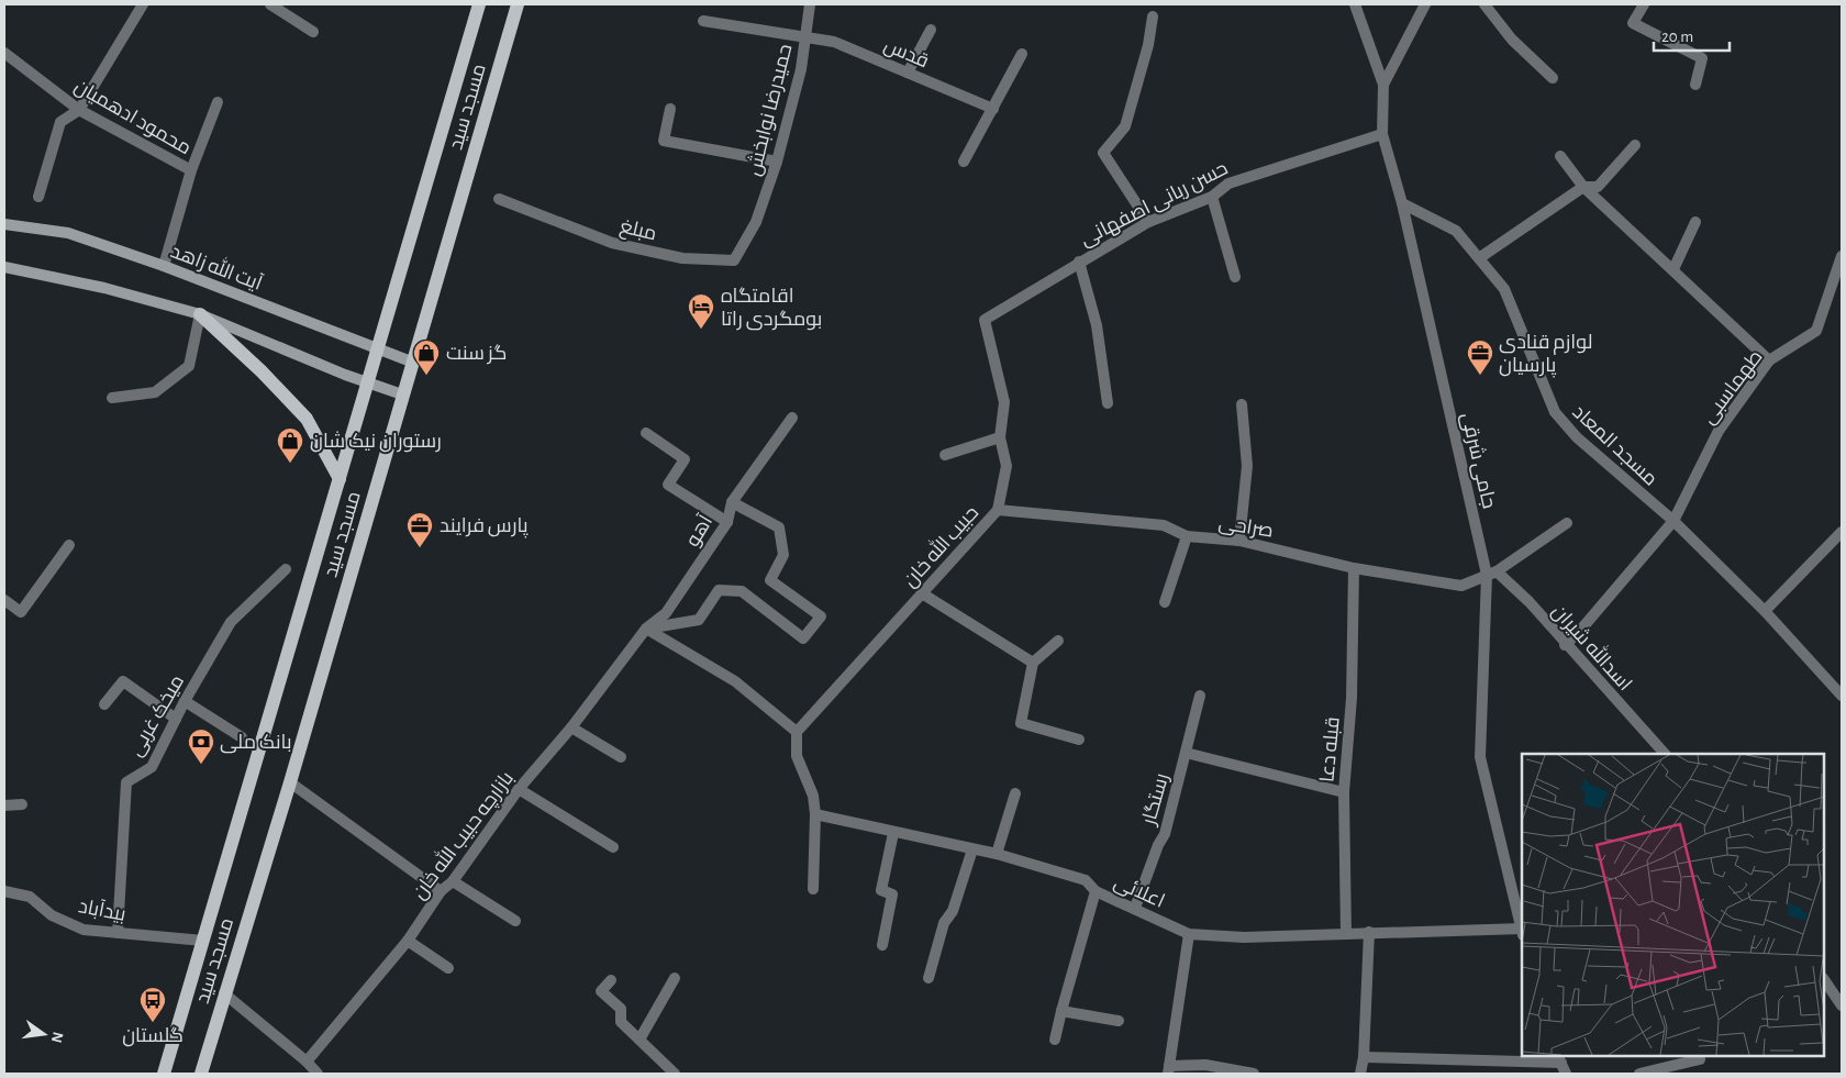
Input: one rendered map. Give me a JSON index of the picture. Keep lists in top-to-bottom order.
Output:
{
  "streets": {
    "main road": ["مسجد سید", "آیت الله زاهد"],
    "street": [
      "قدس",
      "حمیدرضا نوابخش",
      "محمود ادهمیان",
      "حسن ربانی اصفهانی",
      "مبلغ",
      "طهماسبی",
      "مسجد المعاد",
      "جامی شرقی",
      "صراحی",
      "آهو",
      "حبیب الله خان",
      "اسدالله شیران",
      "میخک غربی",
      "قبله دعا",
      "رستگار",
      "بازارچه حبیب الله خان",
      "اعلائی",
      "بیدآباد"
    ]
  },
  "crossings": [
    ["قدس", "حمیدرضا نوابخش"],
    ["مسجد سید", "آیت الله زاهد"],
    ["مسجد سید", "بیدآباد"],
    ["حمیدرضا نوابخش", "مبلغ"],
    ["حسن ربانی اصفهانی", "جامی شرقی"],
    ["حسن ربانی اصفهانی", "حبیب الله خان"],
    ["طهماسبی", "مسجد المعاد"],
    ["طهماسبی", "اسدالله شیران"],
    ["مسجد المعاد", "جامی شرقی"],
    ["جامی شرقی", "صراحی"],
    ["جامی شرقی", "اسدالله شیران"],
    ["صراحی", "حبیب الله خان"],
    ["صراحی", "اسدالله شیران"],
    ["صراحی", "قبله دعا"],
    ["آهو", "بازارچه حبیب الله خان"],
    ["میخک غربی", "بیدآباد"],
    ["قبله دعا", "اعلائی"],
    ["رستگار", "اعلائی"]
  ],
  "places": {
    "hotel": ["اقامتگاه بومگردی راتا"],
    "shop": ["گز سنت", "رستوران نیک شان"],
    "office": ["لوازم قنادی پارسیان", "پارس فرایند"],
    "bank": ["بانک ملی"],
    "bus stop": ["گلستان"]
  },
  "scale_bar": "20 m",
  "north": "right"
}
